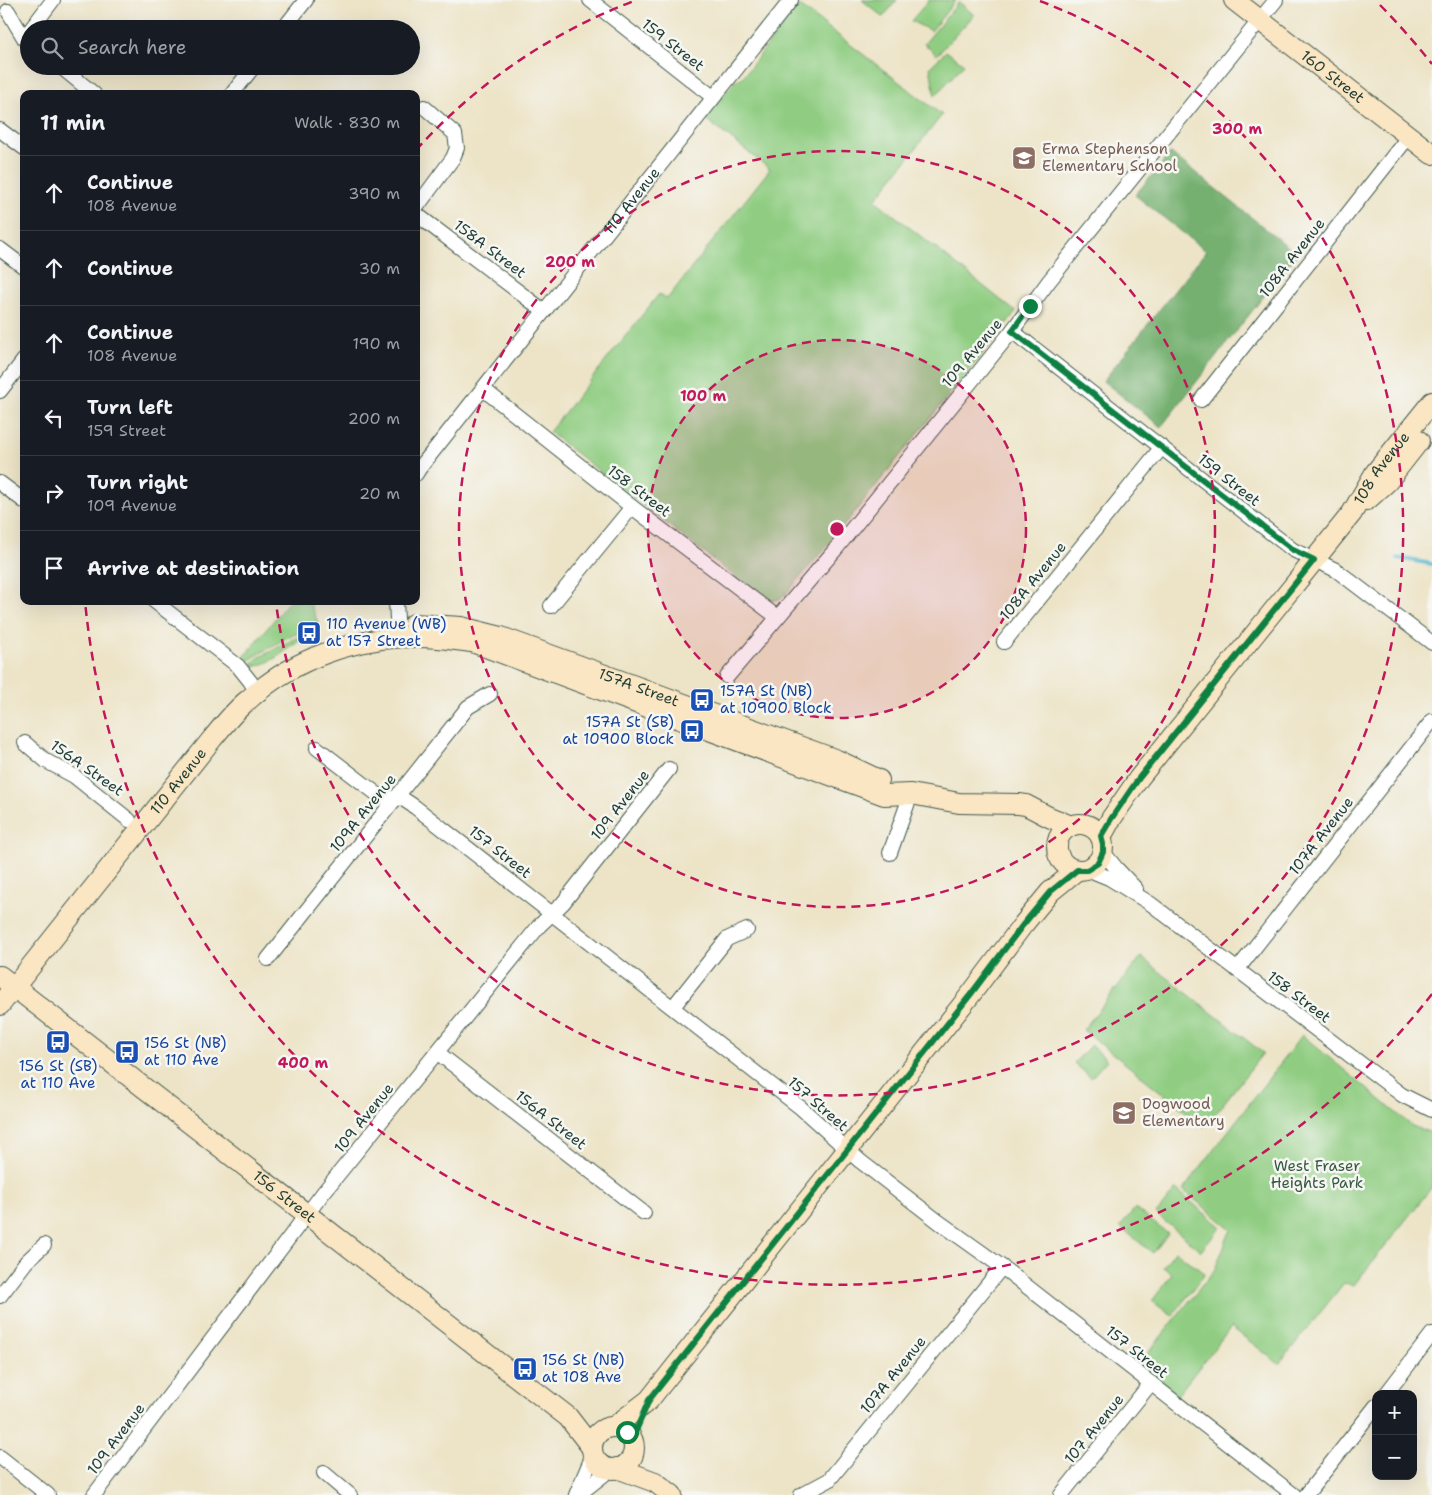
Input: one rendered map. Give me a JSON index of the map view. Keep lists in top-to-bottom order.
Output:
{
  "streets": {
    "street": [
      "159 Street",
      "160 Street",
      "110 Avenue",
      "158A Street",
      "108A Avenue",
      "109 Avenue",
      "108 Avenue",
      "158 Street",
      "157A Street",
      "156A Street",
      "109A Avenue",
      "107A Avenue",
      "157 Street",
      "156 Street",
      "107 Avenue"
    ]
  },
  "crossings": [
    ["159 Street", "110 Avenue"],
    ["159 Street", "108A Avenue"],
    ["159 Street", "109 Avenue"],
    ["159 Street", "108 Avenue"],
    ["160 Street", "108A Avenue"],
    ["160 Street", "109 Avenue"],
    ["110 Avenue", "158A Street"],
    ["110 Avenue", "158 Street"],
    ["110 Avenue", "157A Street"],
    ["110 Avenue", "156A Street"],
    ["110 Avenue", "156 Street"],
    ["109 Avenue", "158 Street"],
    ["109 Avenue", "156A Street"],
    ["109 Avenue", "157 Street"],
    ["109 Avenue", "156 Street"],
    ["108 Avenue", "158 Street"],
    ["108 Avenue", "157A Street"],
    ["158 Street", "157A Street"],
    ["158 Street", "107A Avenue"],
    ["109A Avenue", "157 Street"],
    ["107A Avenue", "157 Street"],
    ["157 Street", "107 Avenue"]
  ],
  "parks": ["West Fraser Heights Park"],
  "places": {
    "school or university": ["Erma Stephenson Elementary School", "Dogwood Elementary"],
    "bus stop": [
      "110 Avenue (WB) at 157 Street",
      "157A St (NB) at 10900 Block",
      "157A St (SB) at 10900 Block",
      "156 St (SB) at 110 Ave",
      "156 St (NB) at 110 Ave",
      "156 St (NB) at 108 Ave"
    ]
  },
  "page": {
    "search": "Search here",
    "heading": ["11 min", "Walk · 830 m"],
    "list": [
      ["Continue", "108 Avenue", "390 m"],
      ["Continue", "30 m"],
      ["Continue", "108 Avenue", "190 m"],
      ["Turn left", "159 Street", "200 m"],
      ["Turn right", "109 Avenue", "20 m"],
      "Arrive at destination"
    ],
    "map_buttons": ["+", "−"]
  },
  "rings": [
    "300 m",
    "200 m",
    "100 m",
    "400 m"
  ]
}
